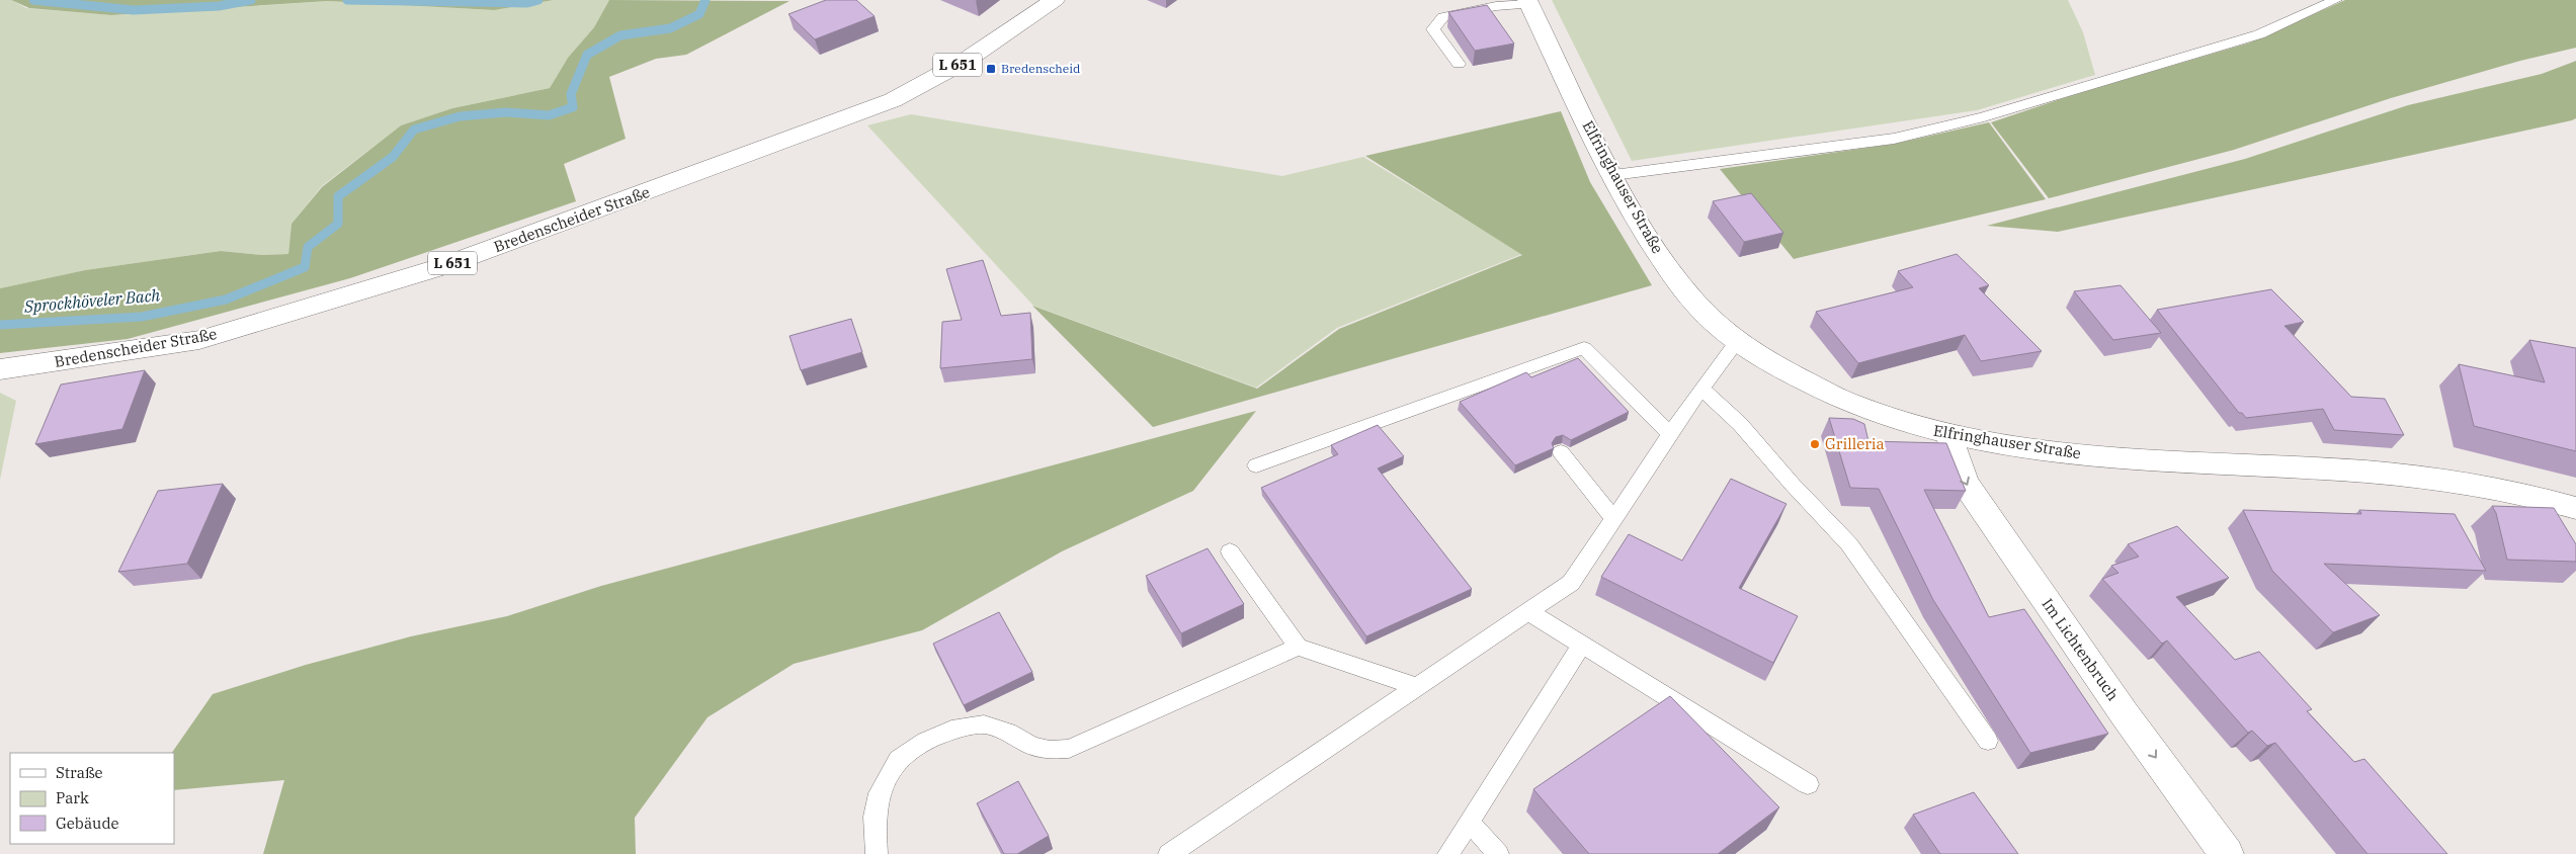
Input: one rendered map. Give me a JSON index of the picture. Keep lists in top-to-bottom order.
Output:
{
  "streets": {
    "main road": [
      "L 651",
      "Elfringhauser Straße",
      "Bredenscheider Straße",
      "Im Lichtenbruch"
    ]
  },
  "crossings": [
    ["Elfringhauser Straße", "Im Lichtenbruch"]
  ],
  "one_way": ["Im Lichtenbruch"],
  "water": ["Sprockhöveler Bach"],
  "places": {
    "transit": ["Bredenscheid"],
    "other": ["Grilleria"]
  },
  "legend": ["Straße", "Park", "Gebäude"]
}
